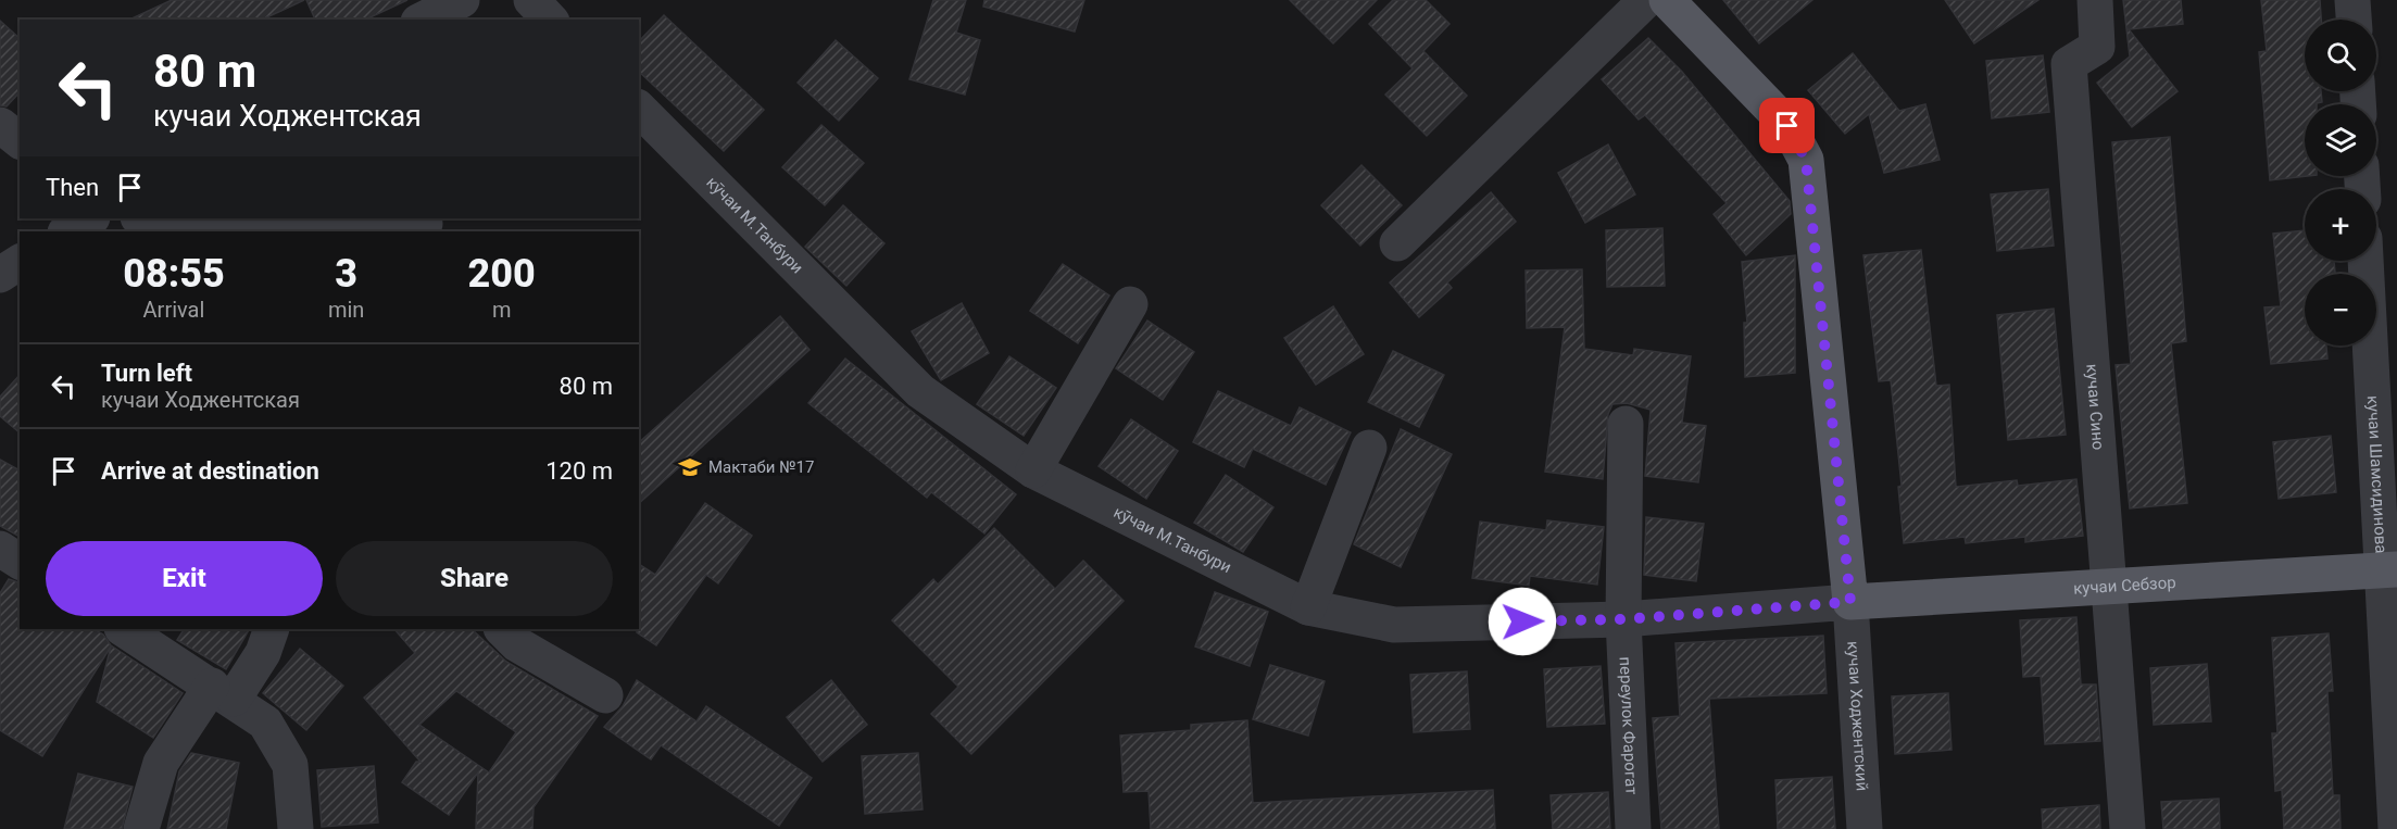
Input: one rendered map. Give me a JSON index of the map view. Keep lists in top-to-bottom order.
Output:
{
  "streets": {
    "main road": ["кучаи Себзор"],
    "street": [
      "кӯчаи М.Танбури",
      "кучаи Сино",
      "кучаи Шамсидинова",
      "кучаи Ходжентский",
      "переулок Фарогат"
    ]
  },
  "crossings": [
    ["кӯчаи М.Танбури", "кучаи Себзор"],
    ["кӯчаи М.Танбури", "кучаи Ходжентский"],
    ["кӯчаи М.Танбури", "переулок Фарогат"],
    ["кучаи Сино", "кучаи Себзор"],
    ["кучаи Шамсидинова", "кучаи Себзор"],
    ["кучаи Себзор", "кучаи Ходжентский"]
  ],
  "places": {
    "school or university": ["Мактаби №17"]
  },
  "page": {
    "map_buttons": ["+", "−"],
    "turn": ["80 m", "кучаи Ходжентская"],
    "then": "Then",
    "eta": [
      "08:55",
      "Arrival",
      "3",
      "min",
      "200",
      "m"
    ],
    "list": [
      {
        "name": "Turn left",
        "note": "кучаи Ходжентская",
        "value": "80 m"
      },
      {
        "name": "Arrive at destination",
        "value": "120 m"
      }
    ],
    "buttons": ["Exit", "Share"]
  }
}
